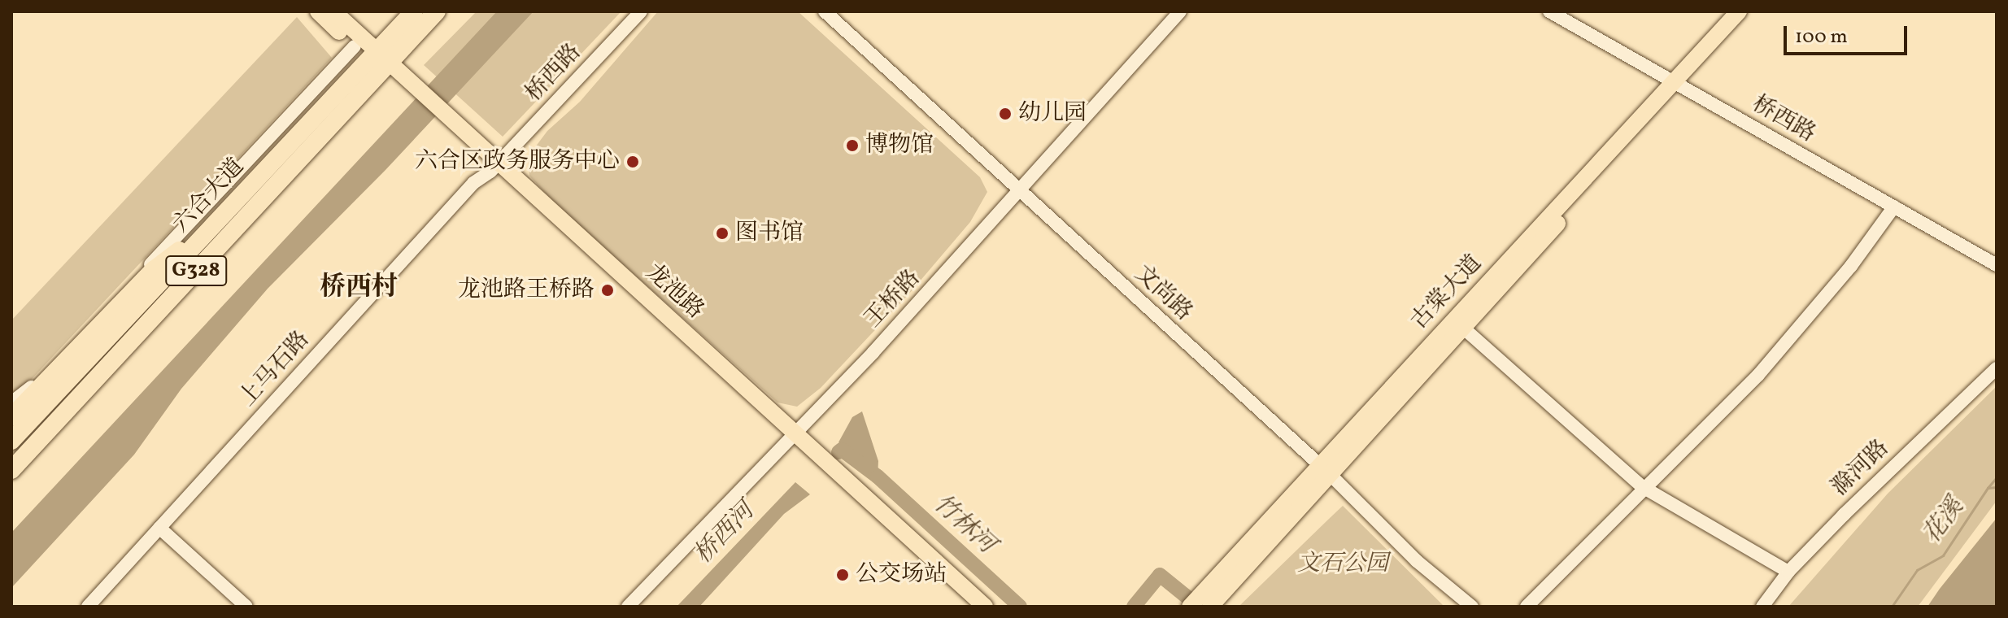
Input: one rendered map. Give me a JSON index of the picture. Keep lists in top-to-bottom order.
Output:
{
  "streets": {
    "highway": ["六合大道", "G328"],
    "main road": ["龙池路", "古棠大道"],
    "street": [
      "桥西路",
      "文尚路",
      "王桥路",
      "上马石路",
      "滁河路"
    ]
  },
  "crossings": [
    ["桥西路", "龙池路"],
    ["桥西路", "古棠大道"],
    ["桥西路", "上马石路"],
    ["六合大道", "龙池路"],
    ["龙池路", "王桥路"],
    ["龙池路", "上马石路"],
    ["古棠大道", "文尚路"],
    ["文尚路", "王桥路"]
  ],
  "districts": ["桥西村"],
  "water": ["花溪", "竹林河", "桥西河"],
  "parks": ["文石公园"],
  "places": [
    "幼儿园",
    "博物馆",
    "六合区政务服务中心",
    "图书馆",
    "龙池路王桥路",
    "公交场站"
  ],
  "scale_bar": "100 m"
}
